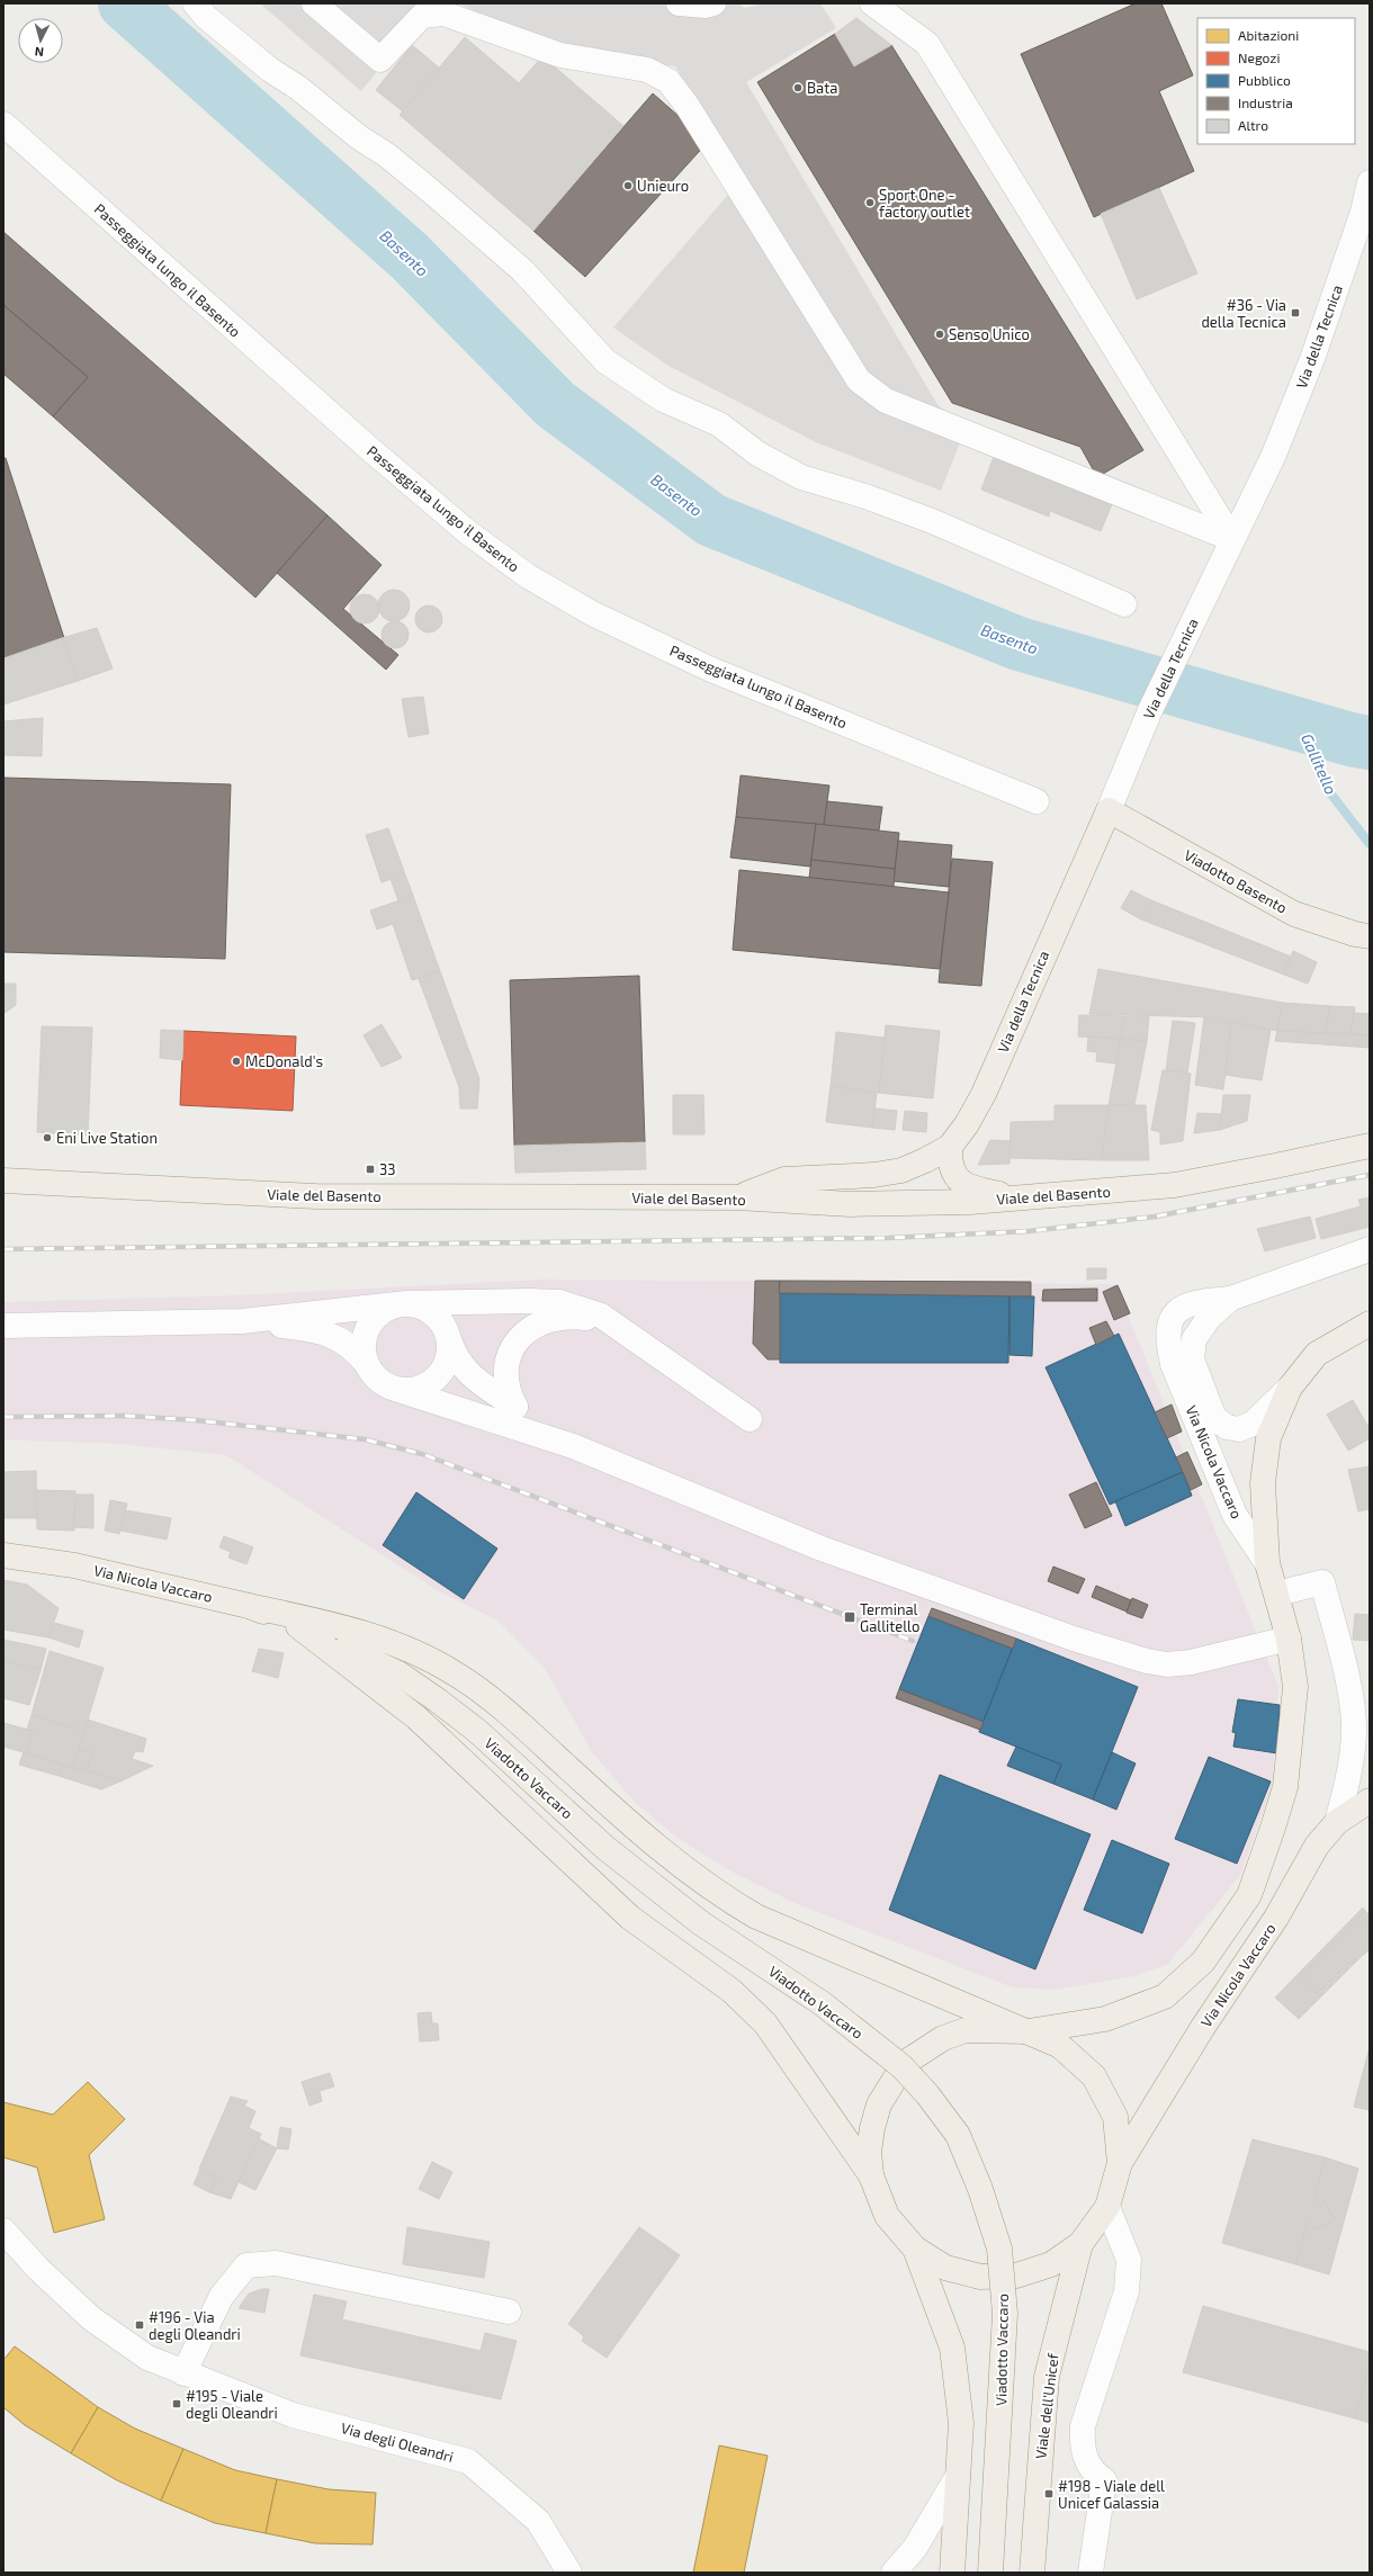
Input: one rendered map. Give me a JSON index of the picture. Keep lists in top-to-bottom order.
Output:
{
  "streets": {
    "main road": [
      "Via della Tecnica",
      "Viadotto Basento",
      "Viale del Basento",
      "Via Nicola Vaccaro",
      "Viadotto Vaccaro",
      "Viale dell'Unicef"
    ],
    "street": ["Passeggiata lungo il Basento", "Via degli Oleandri"]
  },
  "crossings": [
    ["Via della Tecnica", "Viadotto Basento"],
    ["Via della Tecnica", "Viale del Basento"],
    ["Via Nicola Vaccaro", "Viadotto Vaccaro"]
  ],
  "water": ["Basento", "Gallitello"],
  "places": {
    "other": [
      "Bata",
      "Unieuro",
      "Sport One - factory outlet",
      "Senso Unico",
      "McDonald's",
      "Eni Live Station"
    ],
    "transit": [
      "#36 - Via della Tecnica",
      "33",
      "Terminal Gallitello",
      "#196 - Via degli Oleandri",
      "#195 - Viale degli Oleandri",
      "#198 - Viale dell Unicef Galassia"
    ]
  },
  "legend": [
    "Abitazioni",
    "Negozi",
    "Pubblico",
    "Industria",
    "Altro"
  ],
  "north": "bottom"
}
